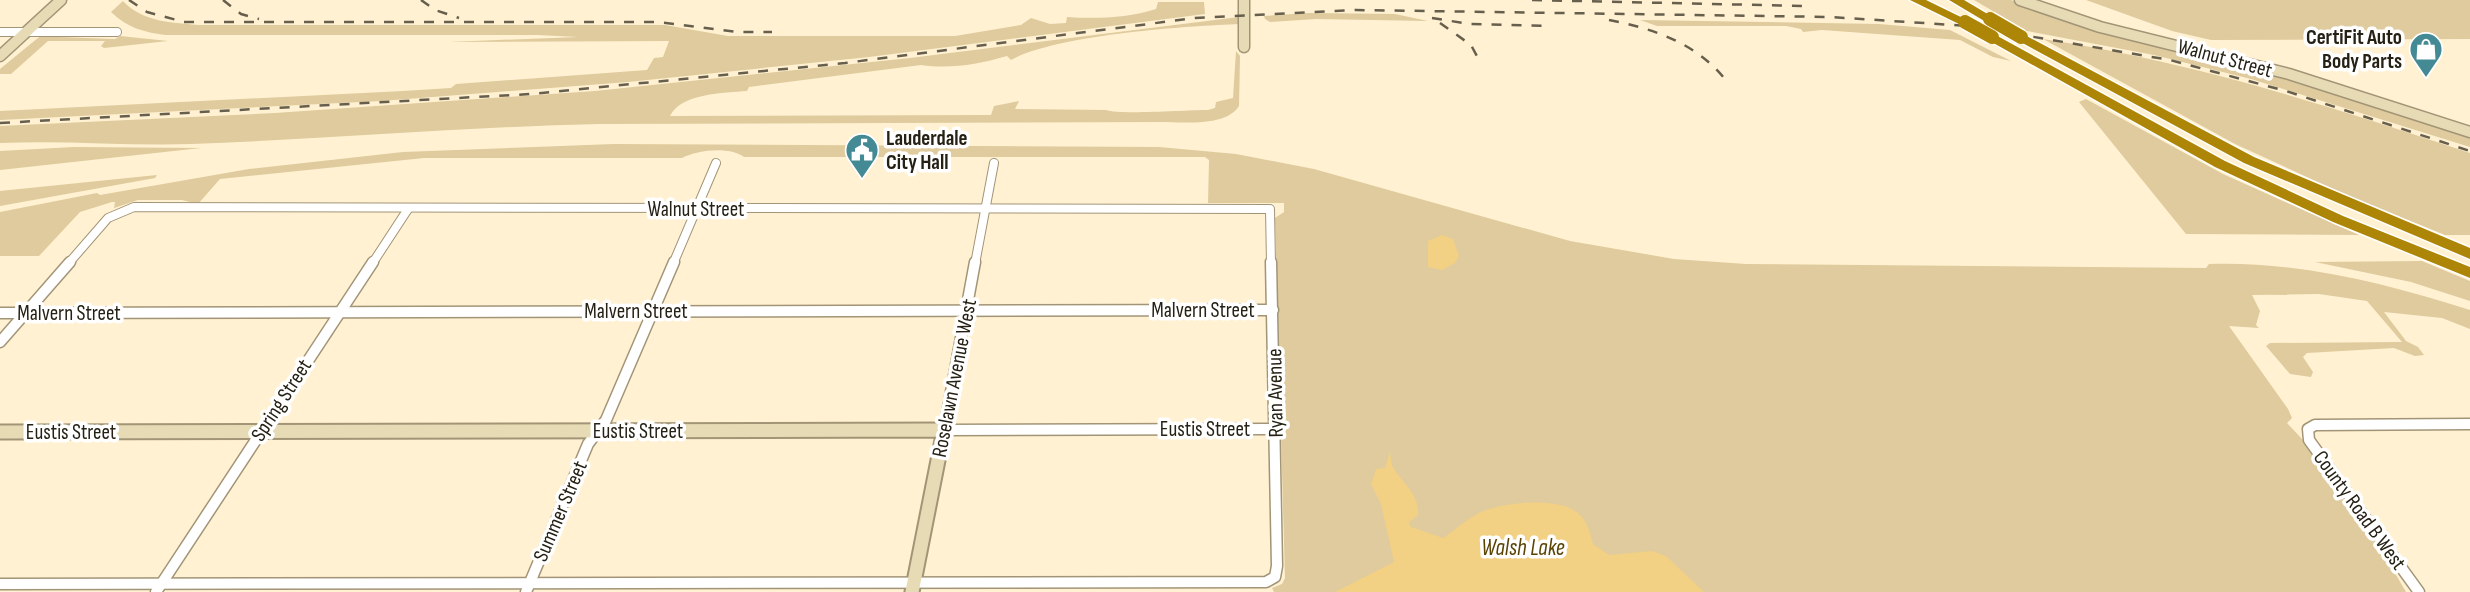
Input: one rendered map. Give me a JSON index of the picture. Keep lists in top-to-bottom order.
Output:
{
  "streets": {
    "street": [
      "Walnut Street",
      "Malvern Street",
      "Roselawn Avenue West",
      "Ryan Avenue",
      "Spring Street",
      "Eustis Street",
      "County Road B West",
      "Summer Street"
    ]
  },
  "crossings": [
    ["Walnut Street", "Malvern Street"],
    ["Walnut Street", "Roselawn Avenue West"],
    ["Walnut Street", "Ryan Avenue"],
    ["Walnut Street", "Spring Street"],
    ["Walnut Street", "Summer Street"],
    ["Malvern Street", "Roselawn Avenue West"],
    ["Malvern Street", "Ryan Avenue"],
    ["Malvern Street", "Spring Street"],
    ["Malvern Street", "Summer Street"],
    ["Roselawn Avenue West", "Ryan Avenue"],
    ["Roselawn Avenue West", "Eustis Street"],
    ["Ryan Avenue", "Eustis Street"],
    ["Spring Street", "Eustis Street"],
    ["Eustis Street", "Summer Street"]
  ],
  "water": ["Walsh Lake"],
  "places": {
    "shop": ["CertiFit Auto Body Parts"],
    "public building": ["Lauderdale City Hall"]
  }
}
